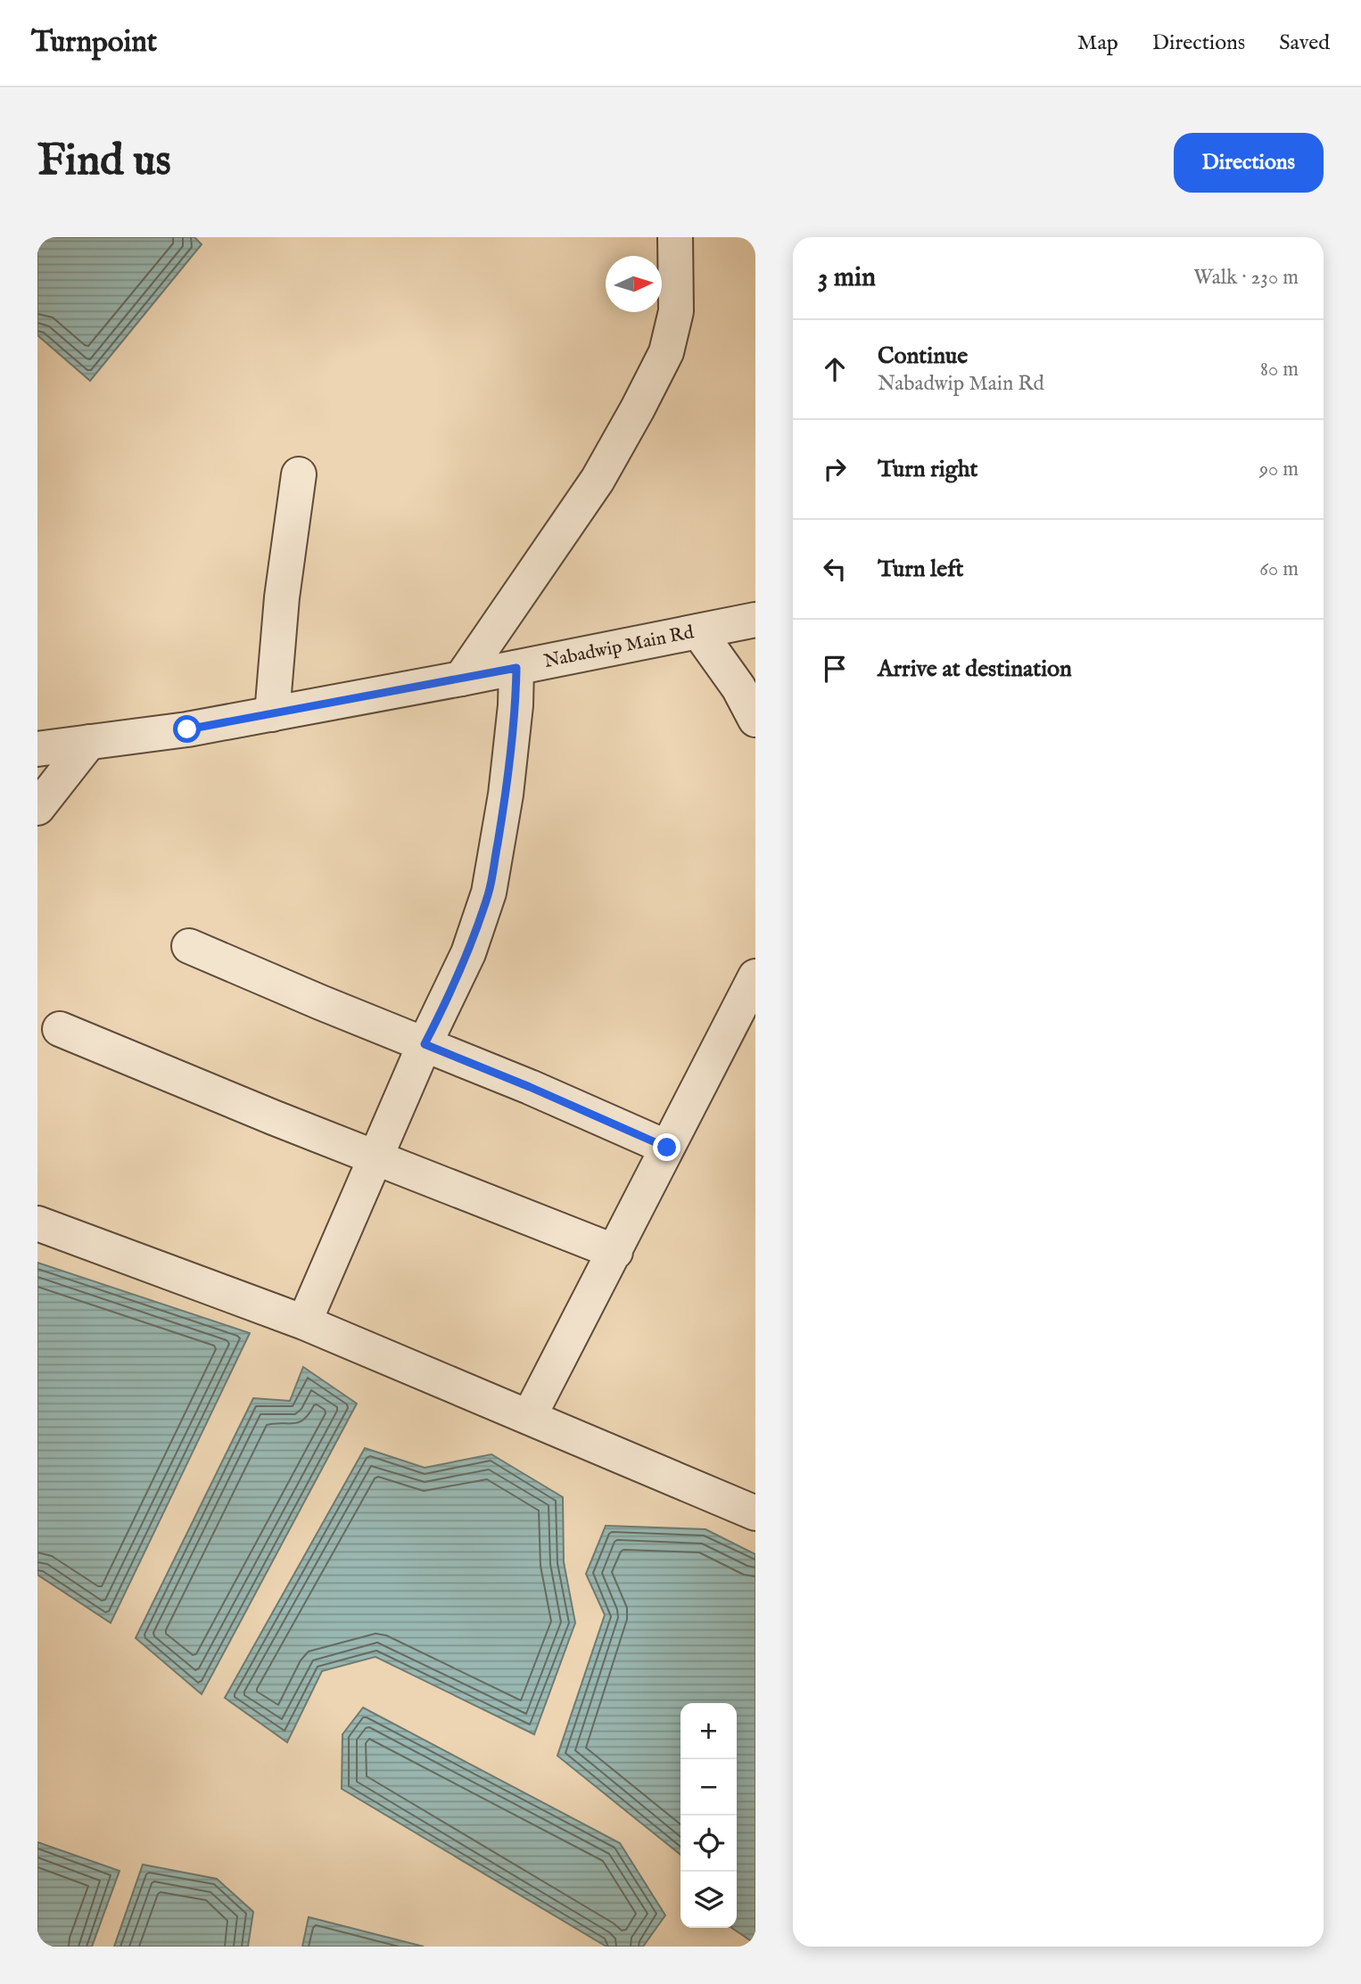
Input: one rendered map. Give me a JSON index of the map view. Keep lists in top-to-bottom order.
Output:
{
  "streets": {
    "street": ["Nabadwip Main Rd"]
  },
  "north": "right",
  "page": {
    "header": "Turnpoint",
    "nav": ["Map", "Directions", "Saved"],
    "buttons": "Directions",
    "title": "Find us",
    "heading": ["3 min", "Walk · 230 m"],
    "list": [
      ["Continue", "Nabadwip Main Rd", "80 m"],
      ["Turn right", "90 m"],
      ["Turn left", "60 m"],
      "Arrive at destination"
    ],
    "map_buttons": ["+", "−"]
  }
}
